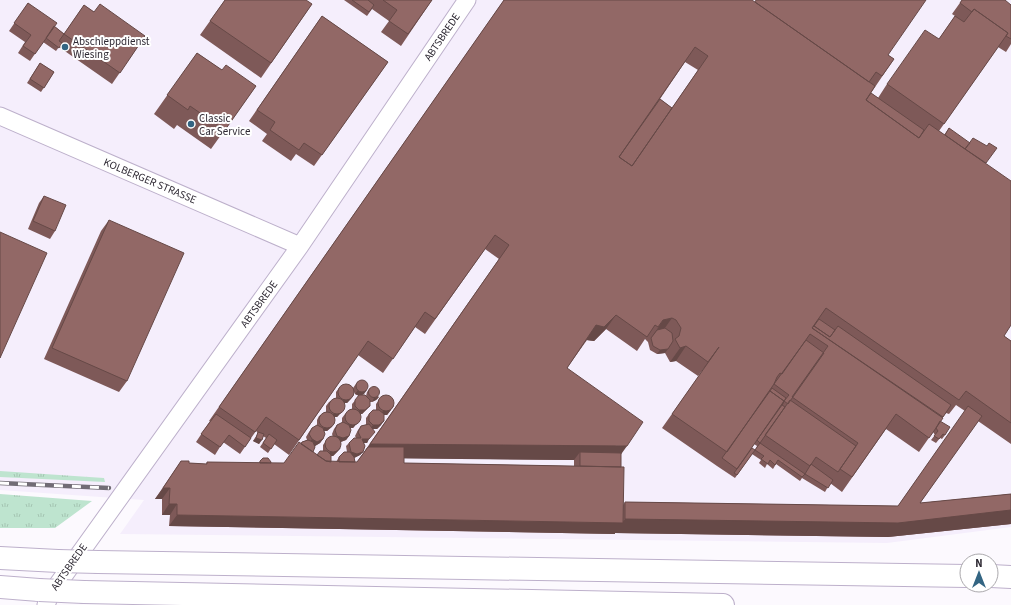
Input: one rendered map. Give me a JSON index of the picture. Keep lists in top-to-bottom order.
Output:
{
  "streets": {
    "street": ["ABTSBREDE", "KOLBERGER STRASSE"]
  },
  "crossings": [
    ["ABTSBREDE", "KOLBERGER STRASSE"]
  ],
  "places": ["Abschleppdienst Wiesing", "Classic Car Service"],
  "north": "top"
}
